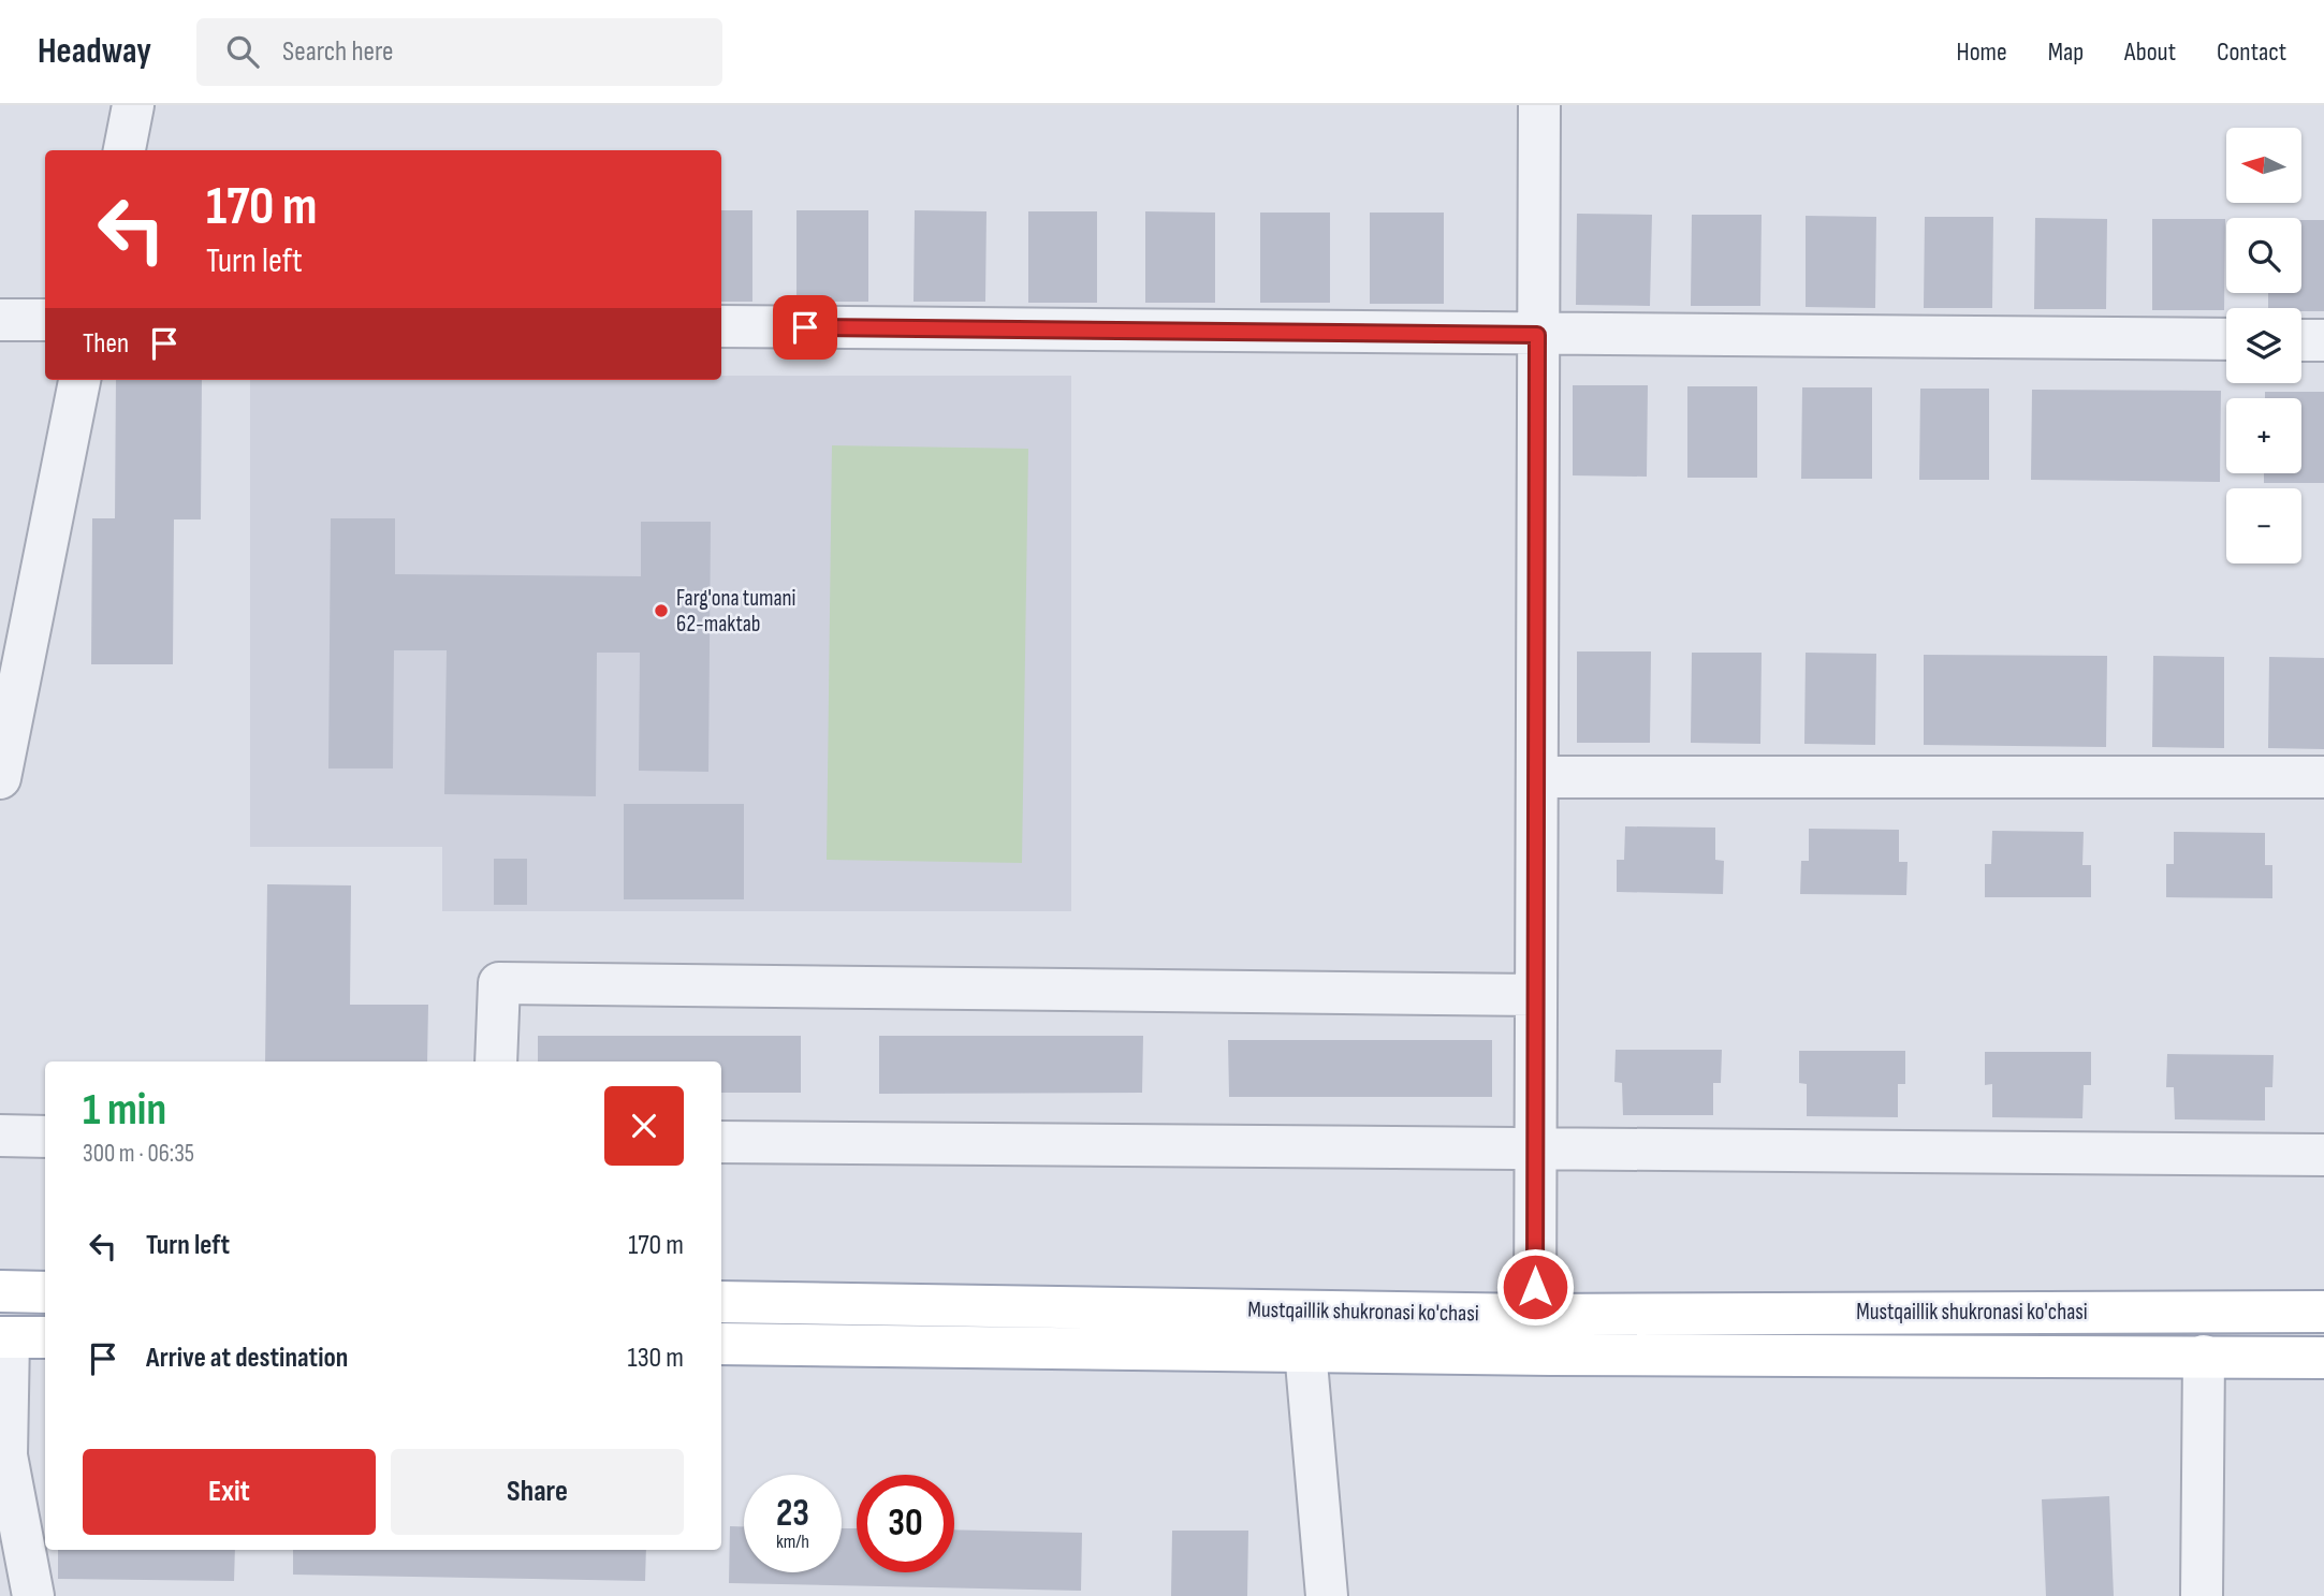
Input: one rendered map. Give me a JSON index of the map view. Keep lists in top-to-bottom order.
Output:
{
  "streets": {
    "main road": ["Mustqaillik shukronasi ko'chasi"]
  },
  "places": ["Farg'ona tumani 62-maktab"],
  "north": "left",
  "page": {
    "header": "Headway",
    "search": "Search here",
    "nav": [
      "Home",
      "Map",
      "About",
      "Contact"
    ],
    "map_buttons": ["+", "−"],
    "turn": ["170 m", "Turn left"],
    "then": "Then",
    "heading": ["1 min", "300 m · 06:35"],
    "list": [
      {
        "name": "Turn left",
        "value": "170 m"
      },
      {
        "name": "Arrive at destination",
        "value": "130 m"
      }
    ],
    "buttons": ["Exit", "Share"],
    "speed": "23 km/h",
    "limit": "30"
  }
}
